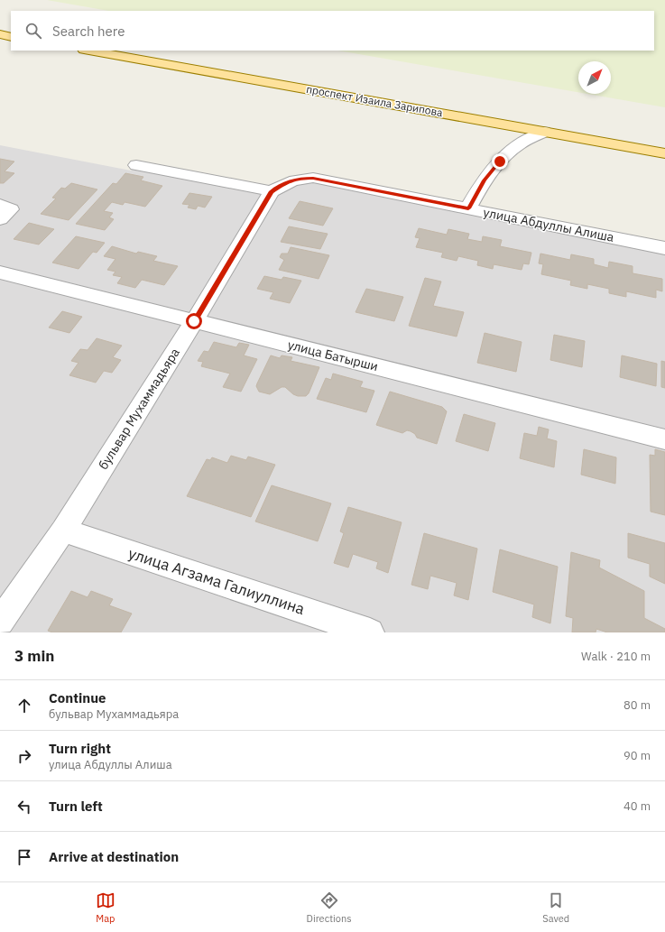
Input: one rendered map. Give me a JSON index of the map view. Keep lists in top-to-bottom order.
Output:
{
  "streets": {
    "main road": ["проспект Изаила Зарипова"],
    "street": [
      "улица Абдуллы Алиша",
      "улица Батырши",
      "бульвар Мухаммадьяра",
      "улица Агзама Галиуллина"
    ]
  },
  "crossings": [
    ["улица Абдуллы Алиша", "бульвар Мухаммадьяра"],
    ["улица Батырши", "бульвар Мухаммадьяра"],
    ["бульвар Мухаммадьяра", "улица Агзама Галиуллина"]
  ],
  "north": "top right",
  "page": {
    "search": "Search here",
    "heading": ["3 min", "Walk · 210 m"],
    "list": [
      ["Continue", "бульвар Мухаммадьяра", "80 m"],
      ["Turn right", "улица Абдуллы Алиша", "90 m"],
      ["Turn left", "40 m"],
      "Arrive at destination"
    ],
    "nav": ["Map", "Directions", "Saved"]
  }
}
